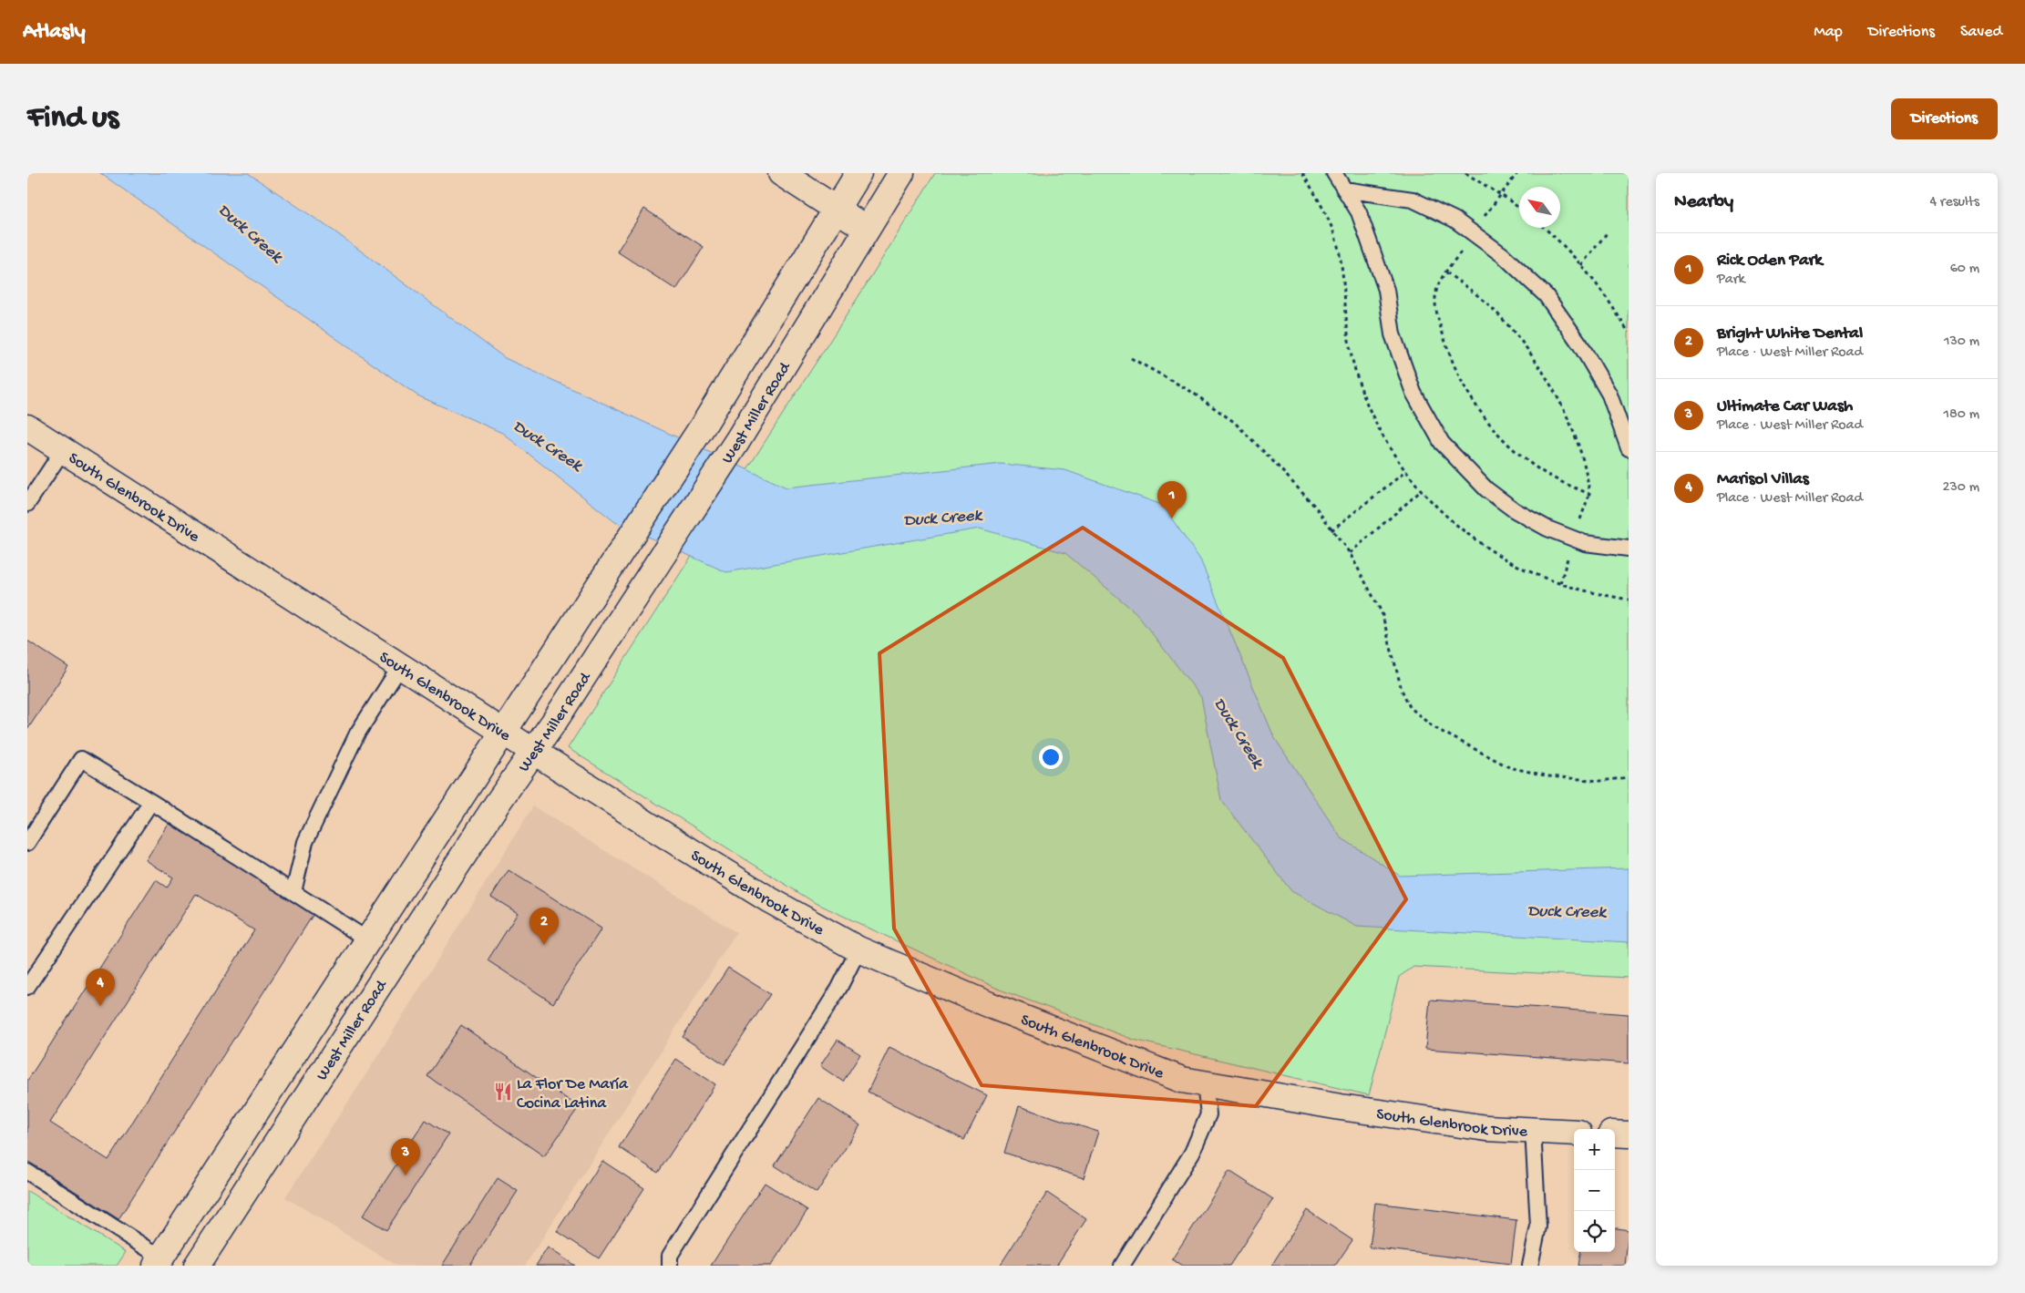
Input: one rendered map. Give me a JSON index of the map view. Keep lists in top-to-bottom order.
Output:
{
  "streets": {
    "main road": ["West Miller Road", "South Glenbrook Drive"]
  },
  "crossings": [
    ["West Miller Road", "South Glenbrook Drive"]
  ],
  "water": ["Duck Creek"],
  "places": {
    "restaurant": ["La Flor De María Cocina Latina"]
  },
  "north": "top left",
  "page": {
    "header": "Atlasly",
    "nav": ["Map", "Directions", "Saved"],
    "buttons": "Directions",
    "title": "Find us",
    "heading": ["Nearby", "4 results"],
    "list": [
      {
        "mark": "1",
        "name": "Rick Oden Park",
        "note": "Park",
        "value": "60 m"
      },
      {
        "mark": "2",
        "name": "Bright White Dental",
        "note": "Place · West Miller Road",
        "value": "130 m"
      },
      {
        "mark": "3",
        "name": "Ultimate Car Wash",
        "note": "Place · West Miller Road",
        "value": "180 m"
      },
      {
        "mark": "4",
        "name": "Marisol Villas",
        "note": "Place · West Miller Road",
        "value": "230 m"
      }
    ],
    "pins": [
      "1",
      "2",
      "4",
      "3"
    ],
    "map_buttons": ["+", "−"]
  }
}
